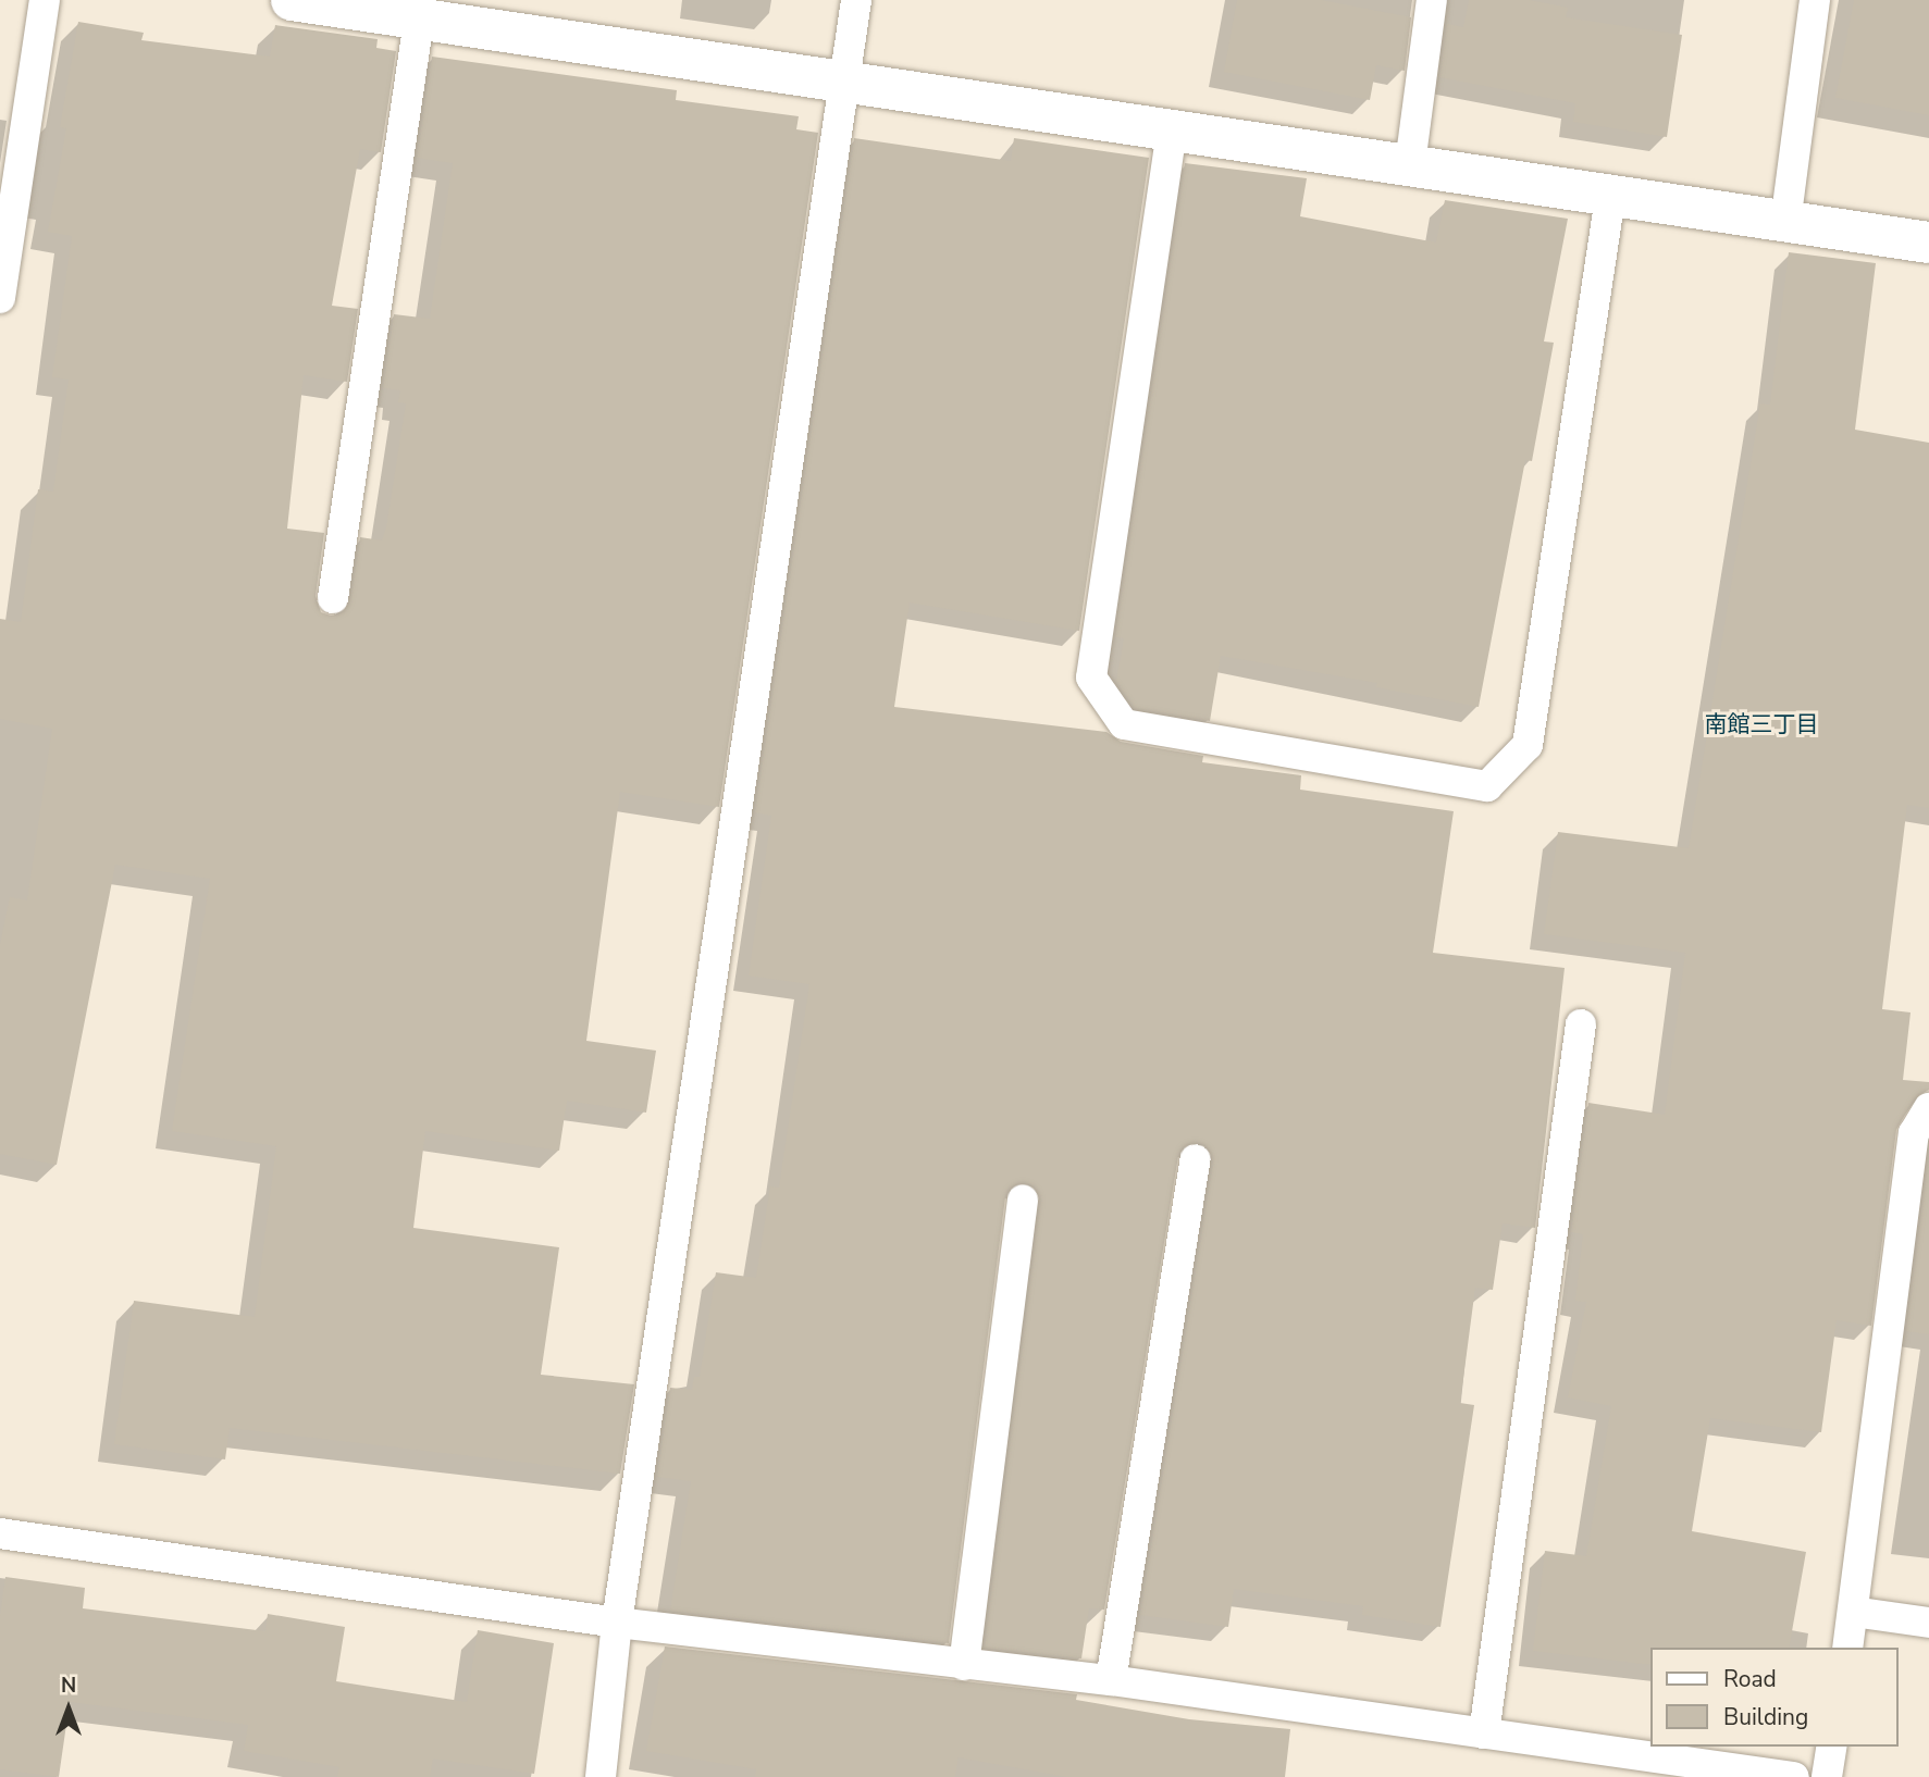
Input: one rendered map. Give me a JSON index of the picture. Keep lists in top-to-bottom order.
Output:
{
  "districts": ["南館三丁目"],
  "legend": ["Road", "Building"],
  "north": "top"
}
